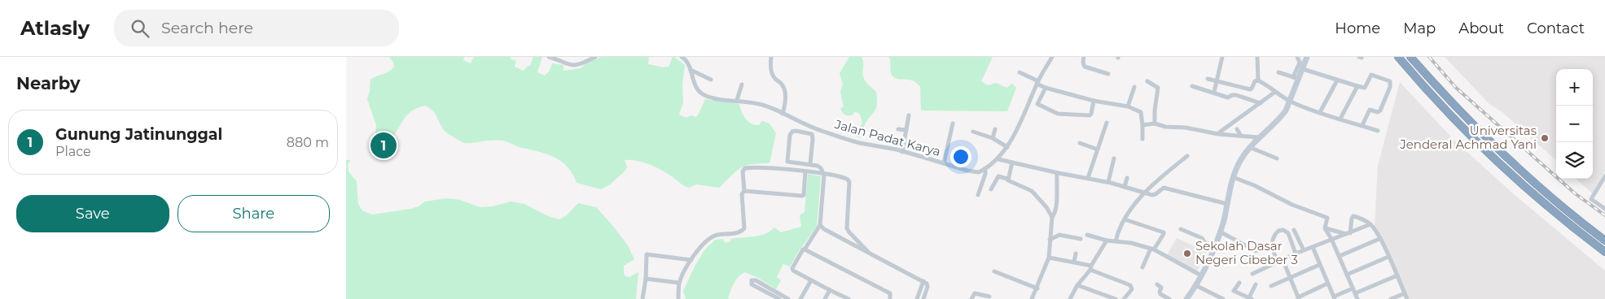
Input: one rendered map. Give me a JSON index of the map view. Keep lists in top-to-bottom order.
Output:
{
  "streets": {
    "street": ["Jalan Padat Karya"]
  },
  "places": ["Universitas Jenderal Achmad Yani", "Sekolah Dasar Negeri Cibeber 3"],
  "page": {
    "header": "Atlasly",
    "search": "Search here",
    "nav": [
      "Home",
      "Map",
      "About",
      "Contact"
    ],
    "heading": "Nearby",
    "map_buttons": ["+", "−"],
    "list": [
      {
        "mark": "1",
        "name": "Gunung Jatinunggal",
        "note": "Place",
        "value": "880 m"
      }
    ],
    "pins": "1",
    "buttons": ["Save", "Share"]
  }
}
